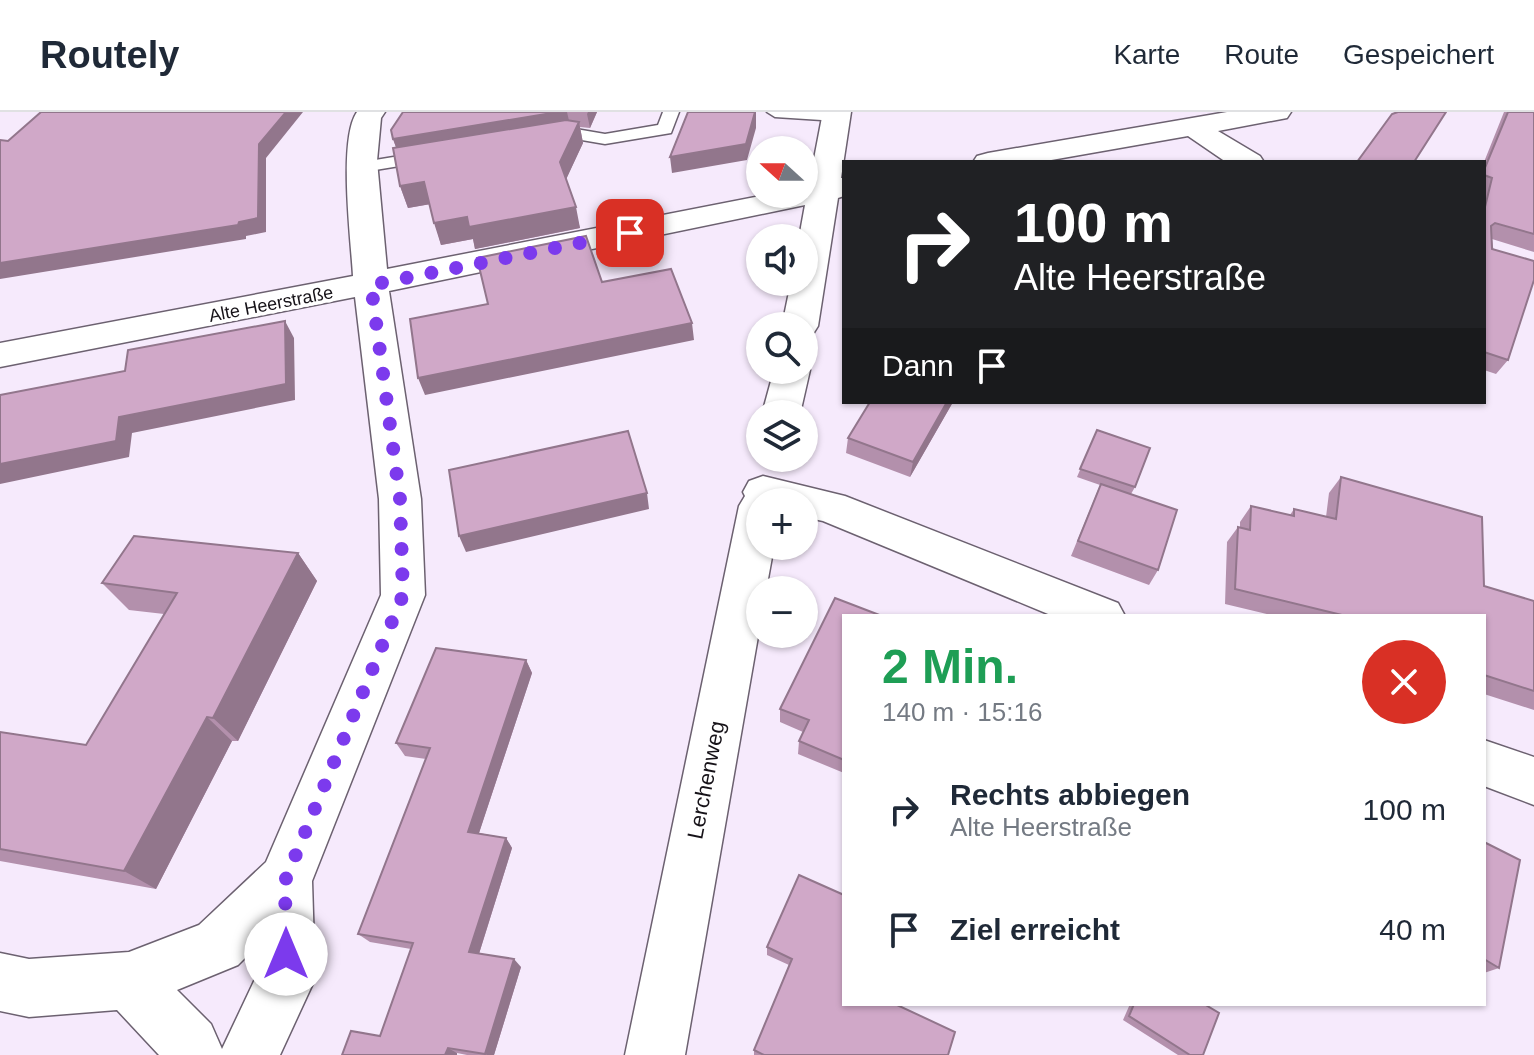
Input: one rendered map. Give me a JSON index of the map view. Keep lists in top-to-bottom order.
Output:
{
  "streets": {
    "street": ["Alte Heerstraße", "Lerchenweg"]
  },
  "north": "left",
  "page": {
    "header": "Routely",
    "nav": ["Karte", "Route", "Gespeichert"],
    "map_buttons": ["+", "−"],
    "turn": ["100 m", "Alte Heerstraße"],
    "then": "Dann",
    "heading": ["2 Min.", "140 m · 15:16"],
    "list": [
      {
        "name": "Rechts abbiegen",
        "note": "Alte Heerstraße",
        "value": "100 m"
      },
      {
        "name": "Ziel erreicht",
        "value": "40 m"
      }
    ]
  }
}
